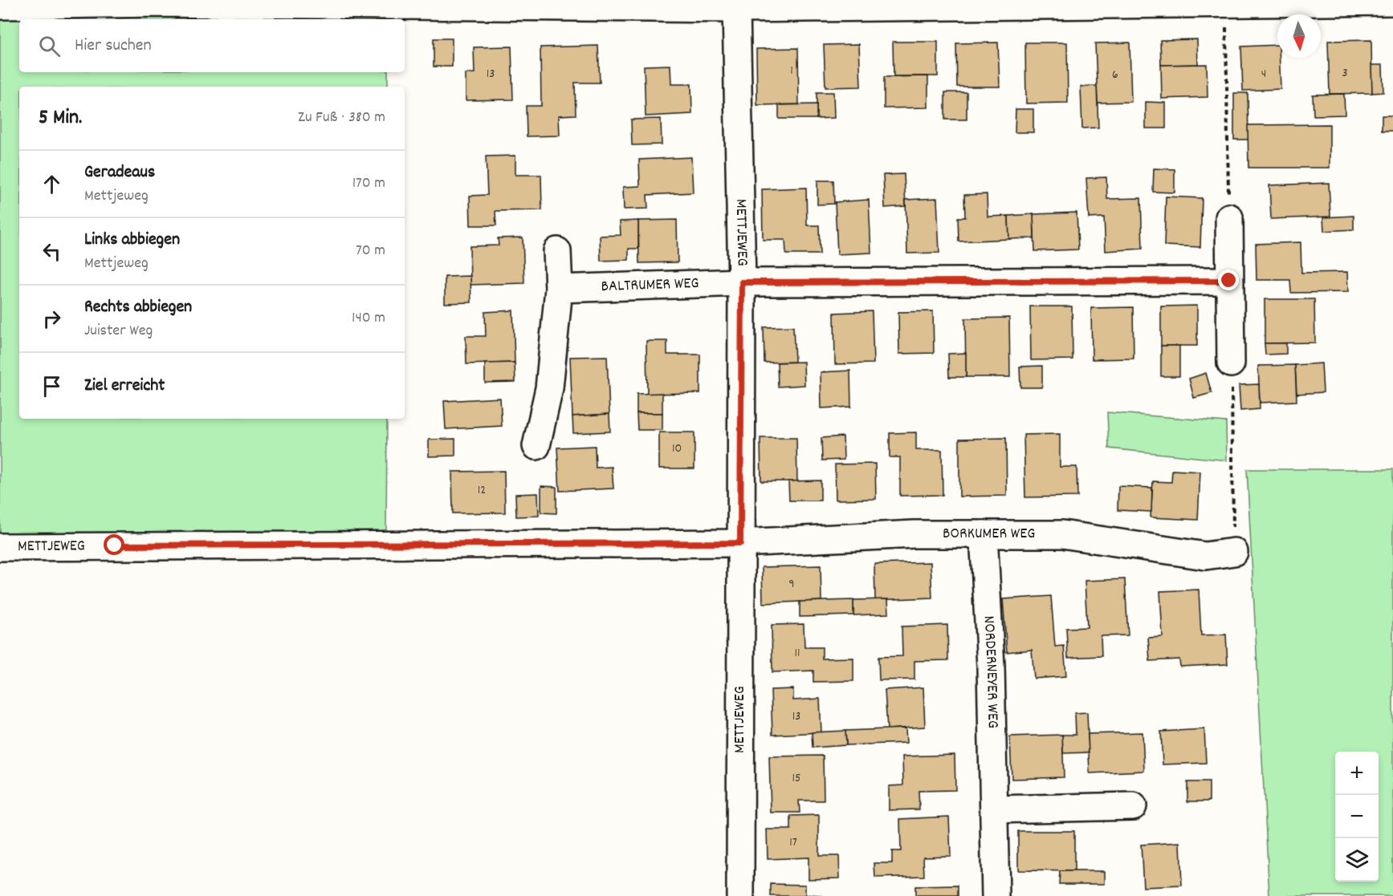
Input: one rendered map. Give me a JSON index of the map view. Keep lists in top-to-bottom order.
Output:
{
  "streets": {
    "street": [
      "METTJEWEG",
      "BALTRUMER WEG",
      "BORKUMER WEG",
      "NORDERNEYER WEG"
    ]
  },
  "crossings": [
    ["METTJEWEG", "BALTRUMER WEG"],
    ["METTJEWEG", "BORKUMER WEG"],
    ["BORKUMER WEG", "NORDERNEYER WEG"]
  ],
  "house_numbers": [
    "1",
    "3",
    "13",
    "4",
    "6",
    "10",
    "12",
    "9",
    "11",
    "13",
    "15",
    "17"
  ],
  "north": "bottom",
  "page": {
    "search": "Hier suchen",
    "heading": ["5 Min.", "Zu Fuß · 380 m"],
    "list": [
      ["Geradeaus", "Mettjeweg", "170 m"],
      ["Links abbiegen", "Mettjeweg", "70 m"],
      ["Rechts abbiegen", "Juister Weg", "140 m"],
      "Ziel erreicht"
    ],
    "map_buttons": ["+", "−"]
  }
}
